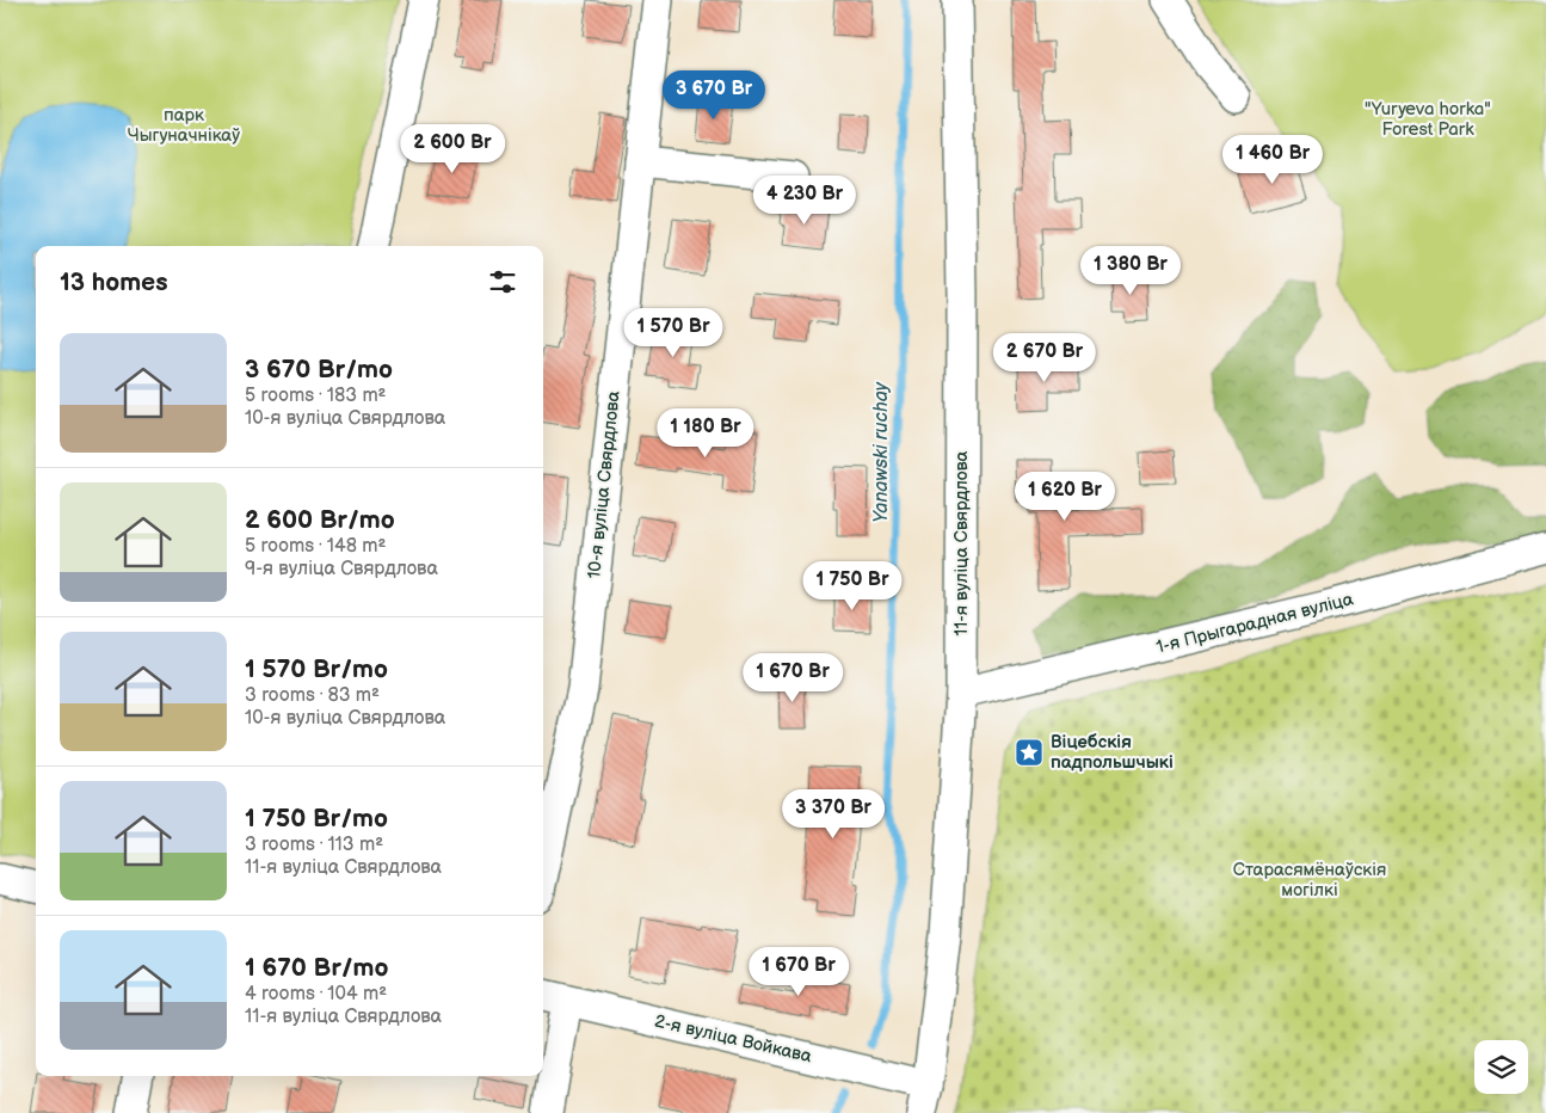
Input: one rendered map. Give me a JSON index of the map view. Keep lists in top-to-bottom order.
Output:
{
  "streets": {
    "street": [
      "10-я вуліца Свярдлова",
      "11-я вуліца Свярдлова",
      "1-я Прыгарадная вуліца",
      "2-я вуліца Войкава"
    ]
  },
  "crossings": [
    ["11-я вуліца Свярдлова", "1-я Прыгарадная вуліца"],
    ["11-я вуліца Свярдлова", "2-я вуліца Войкава"]
  ],
  "water": ["Yanawski ruchay"],
  "parks": ["\"Yuryeva horka\" Forest Park", "парк Чыгуначнікаў", "Старасямёнаўскія могілкі"],
  "places": {
    "place": ["Віцебскія падпольшчыкі"]
  },
  "page": {
    "price": [
      "3 670 Br",
      "2 600 Br",
      "1 460 Br",
      "4 230 Br",
      "1 380 Br",
      "1 570 Br",
      "2 670 Br",
      "1 180 Br",
      "1 620 Br",
      "1 750 Br",
      "1 670 Br",
      "3 370 Br",
      "1 670 Br"
    ],
    "heading": "13 homes",
    "list": [
      {
        "name": "3 670 Br/mo",
        "note": "5 rooms · 183 m² · 10-я вуліца Свярдлова"
      },
      {
        "name": "2 600 Br/mo",
        "note": "5 rooms · 148 m² · 9-я вуліца Свярдлова"
      },
      {
        "name": "1 570 Br/mo",
        "note": "3 rooms · 83 m² · 10-я вуліца Свярдлова"
      },
      {
        "name": "1 750 Br/mo",
        "note": "3 rooms · 113 m² · 11-я вуліца Свярдлова"
      },
      {
        "name": "1 670 Br/mo",
        "note": "4 rooms · 104 m² · 11-я вуліца Свярдлова"
      }
    ]
  }
}
